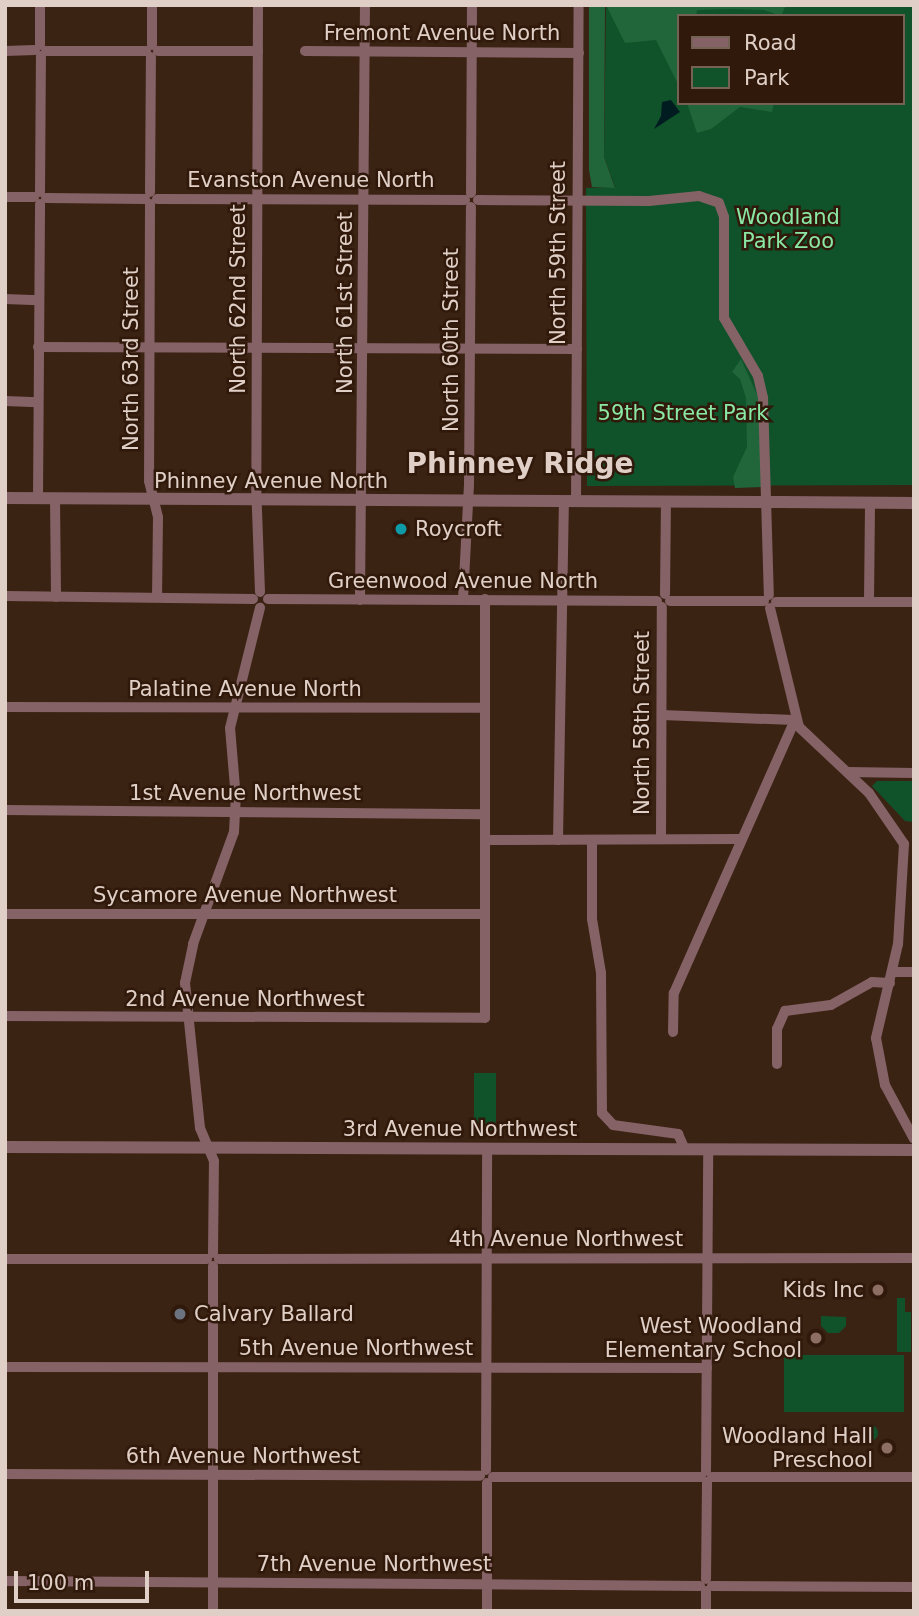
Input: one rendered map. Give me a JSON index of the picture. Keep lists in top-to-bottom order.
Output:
{
  "streets": {
    "street": [
      "Fremont Avenue North",
      "Evanston Avenue North",
      "North 59th Street",
      "North 62nd Street",
      "North 61st Street",
      "North 60th Street",
      "North 63rd Street",
      "Phinney Avenue North",
      "Greenwood Avenue North",
      "Palatine Avenue North",
      "North 58th Street",
      "1st Avenue Northwest",
      "Sycamore Avenue Northwest",
      "2nd Avenue Northwest",
      "3rd Avenue Northwest",
      "4th Avenue Northwest",
      "5th Avenue Northwest",
      "6th Avenue Northwest",
      "7th Avenue Northwest"
    ]
  },
  "crossings": [
    ["Fremont Avenue North", "North 59th Street"],
    ["Fremont Avenue North", "North 61st Street"],
    ["Fremont Avenue North", "North 60th Street"],
    ["Evanston Avenue North", "North 59th Street"],
    ["Evanston Avenue North", "North 62nd Street"],
    ["Evanston Avenue North", "North 61st Street"],
    ["Evanston Avenue North", "North 60th Street"],
    ["Evanston Avenue North", "North 63rd Street"],
    ["Evanston Avenue North", "Greenwood Avenue North"],
    ["North 59th Street", "Phinney Avenue North"],
    ["North 59th Street", "Greenwood Avenue North"],
    ["North 62nd Street", "Phinney Avenue North"],
    ["North 62nd Street", "Greenwood Avenue North"],
    ["North 62nd Street", "Palatine Avenue North"],
    ["North 62nd Street", "1st Avenue Northwest"],
    ["North 61st Street", "Phinney Avenue North"],
    ["North 61st Street", "Greenwood Avenue North"],
    ["North 60th Street", "Phinney Avenue North"],
    ["North 60th Street", "Greenwood Avenue North"],
    ["North 63rd Street", "Phinney Avenue North"],
    ["North 63rd Street", "Greenwood Avenue North"],
    ["Phinney Avenue North", "North 58th Street"],
    ["Greenwood Avenue North", "North 58th Street"],
    ["Sycamore Avenue Northwest", "2nd Avenue Northwest"]
  ],
  "districts": ["Phinney Ridge"],
  "parks": ["Woodland Park Zoo", "59th Street Park"],
  "places": [
    "Roycroft",
    "Kids Inc",
    "Calvary Ballard",
    "West Woodland Elementary School",
    "Woodland Hall Preschool"
  ],
  "legend": ["Road", "Park"],
  "scale_bar": "100 m"
}
